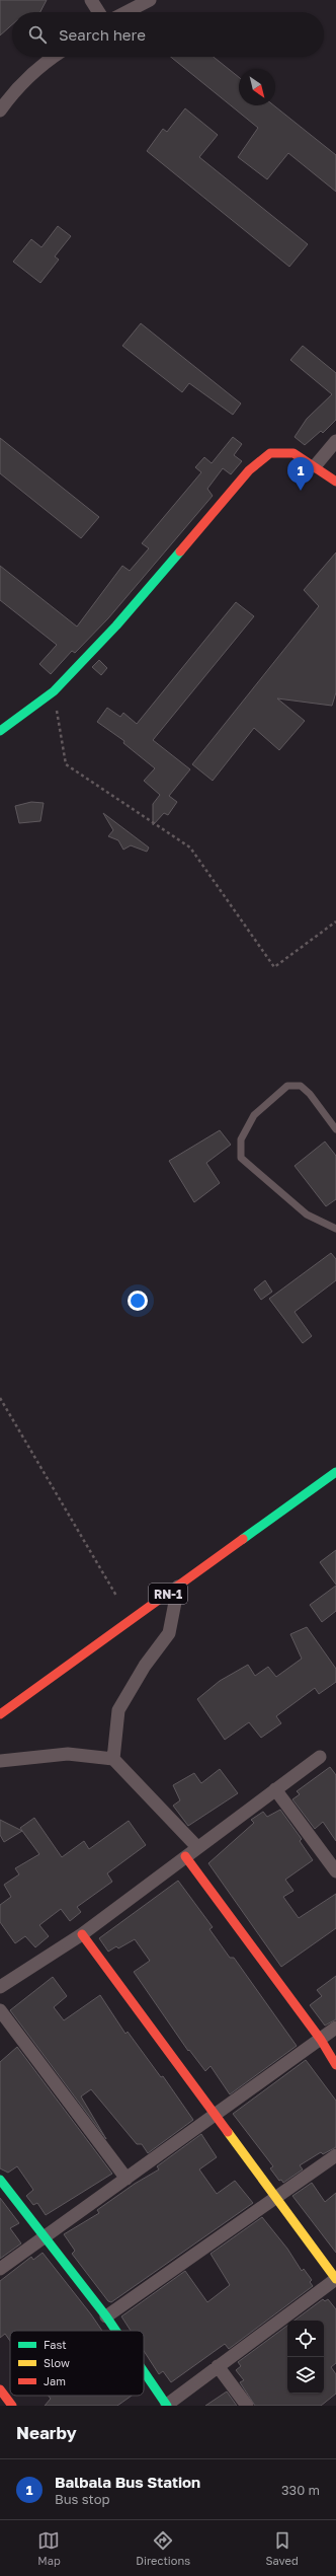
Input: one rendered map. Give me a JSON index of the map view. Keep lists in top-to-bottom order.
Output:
{
  "streets": {
    "street": ["RN-1"]
  },
  "legend": ["Fast", "Slow", "Jam"],
  "north": "bottom right",
  "page": {
    "search": "Search here",
    "pins": "1",
    "heading": "Nearby",
    "list": [
      {
        "mark": "1",
        "name": "Balbala Bus Station",
        "note": "Bus stop",
        "value": "330 m"
      }
    ],
    "nav": ["Map", "Directions", "Saved"]
  }
}
